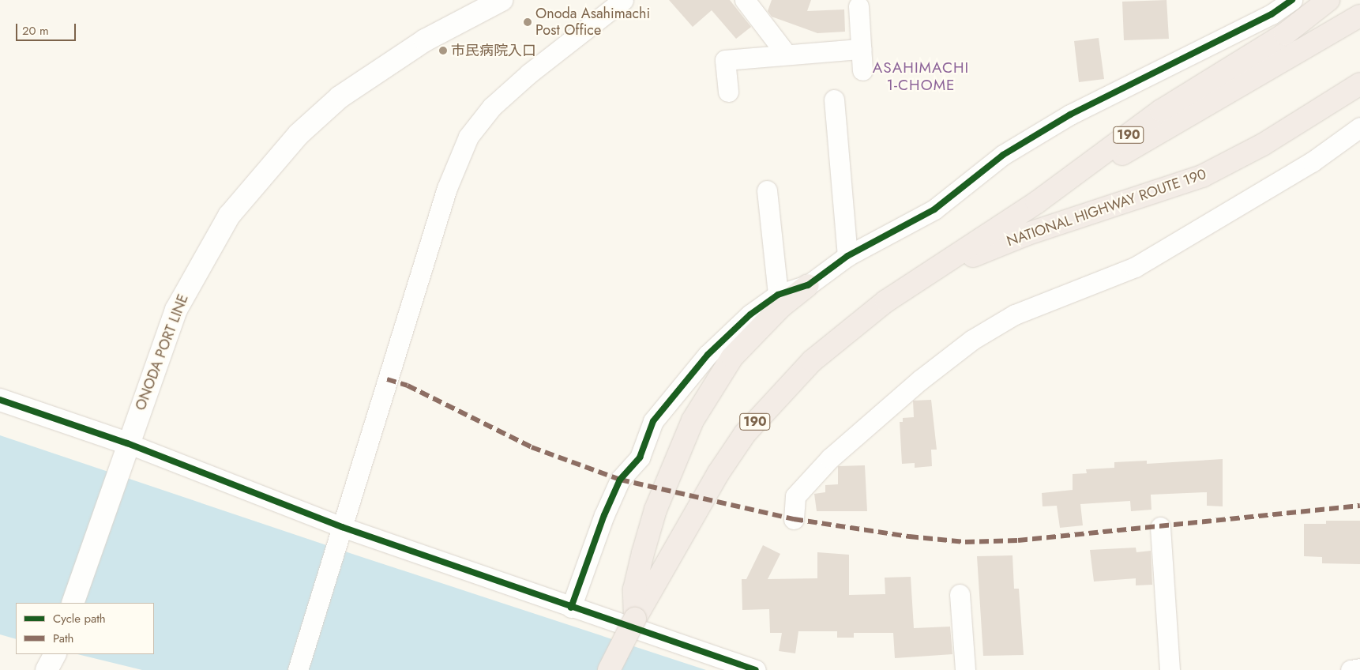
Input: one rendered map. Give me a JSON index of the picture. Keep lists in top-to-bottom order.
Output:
{
  "streets": {
    "highway": ["190", "NATIONAL HIGHWAY ROUTE 190"],
    "main road": ["ONODA PORT LINE"]
  },
  "districts": ["ASAHIMACHI 1-CHOME"],
  "places": ["Onoda Asahimachi Post Office", "市民病院入口"],
  "legend": ["Cycle path", "Path"],
  "scale_bar": "20 m"
}
